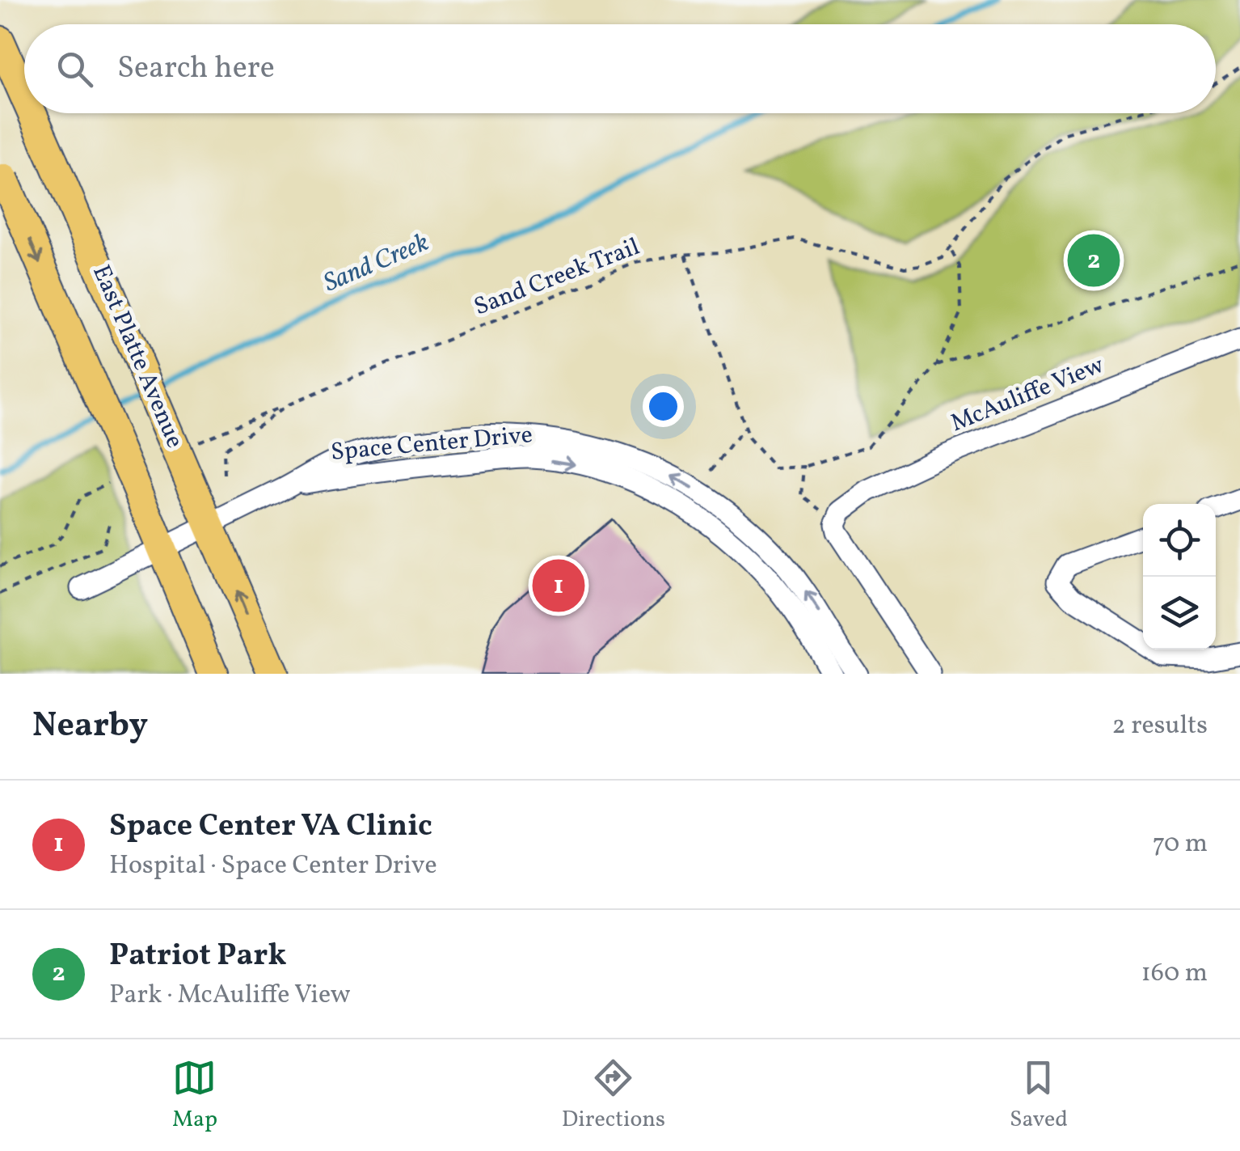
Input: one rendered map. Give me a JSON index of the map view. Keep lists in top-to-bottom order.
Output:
{
  "streets": {
    "highway": ["East Platte Avenue"],
    "street": ["McAuliffe View", "Space Center Drive"],
    "path": ["Sand Creek Trail"]
  },
  "crossings": [
    ["East Platte Avenue", "Space Center Drive"]
  ],
  "water": ["Sand Creek"],
  "page": {
    "search": "Search here",
    "pins": ["2", "1"],
    "heading": ["Nearby", "2 results"],
    "list": [
      {
        "mark": "1",
        "name": "Space Center VA Clinic",
        "note": "Hospital · Space Center Drive",
        "value": "70 m"
      },
      {
        "mark": "2",
        "name": "Patriot Park",
        "note": "Park · McAuliffe View",
        "value": "160 m"
      }
    ],
    "nav": ["Map", "Directions", "Saved"]
  }
}
